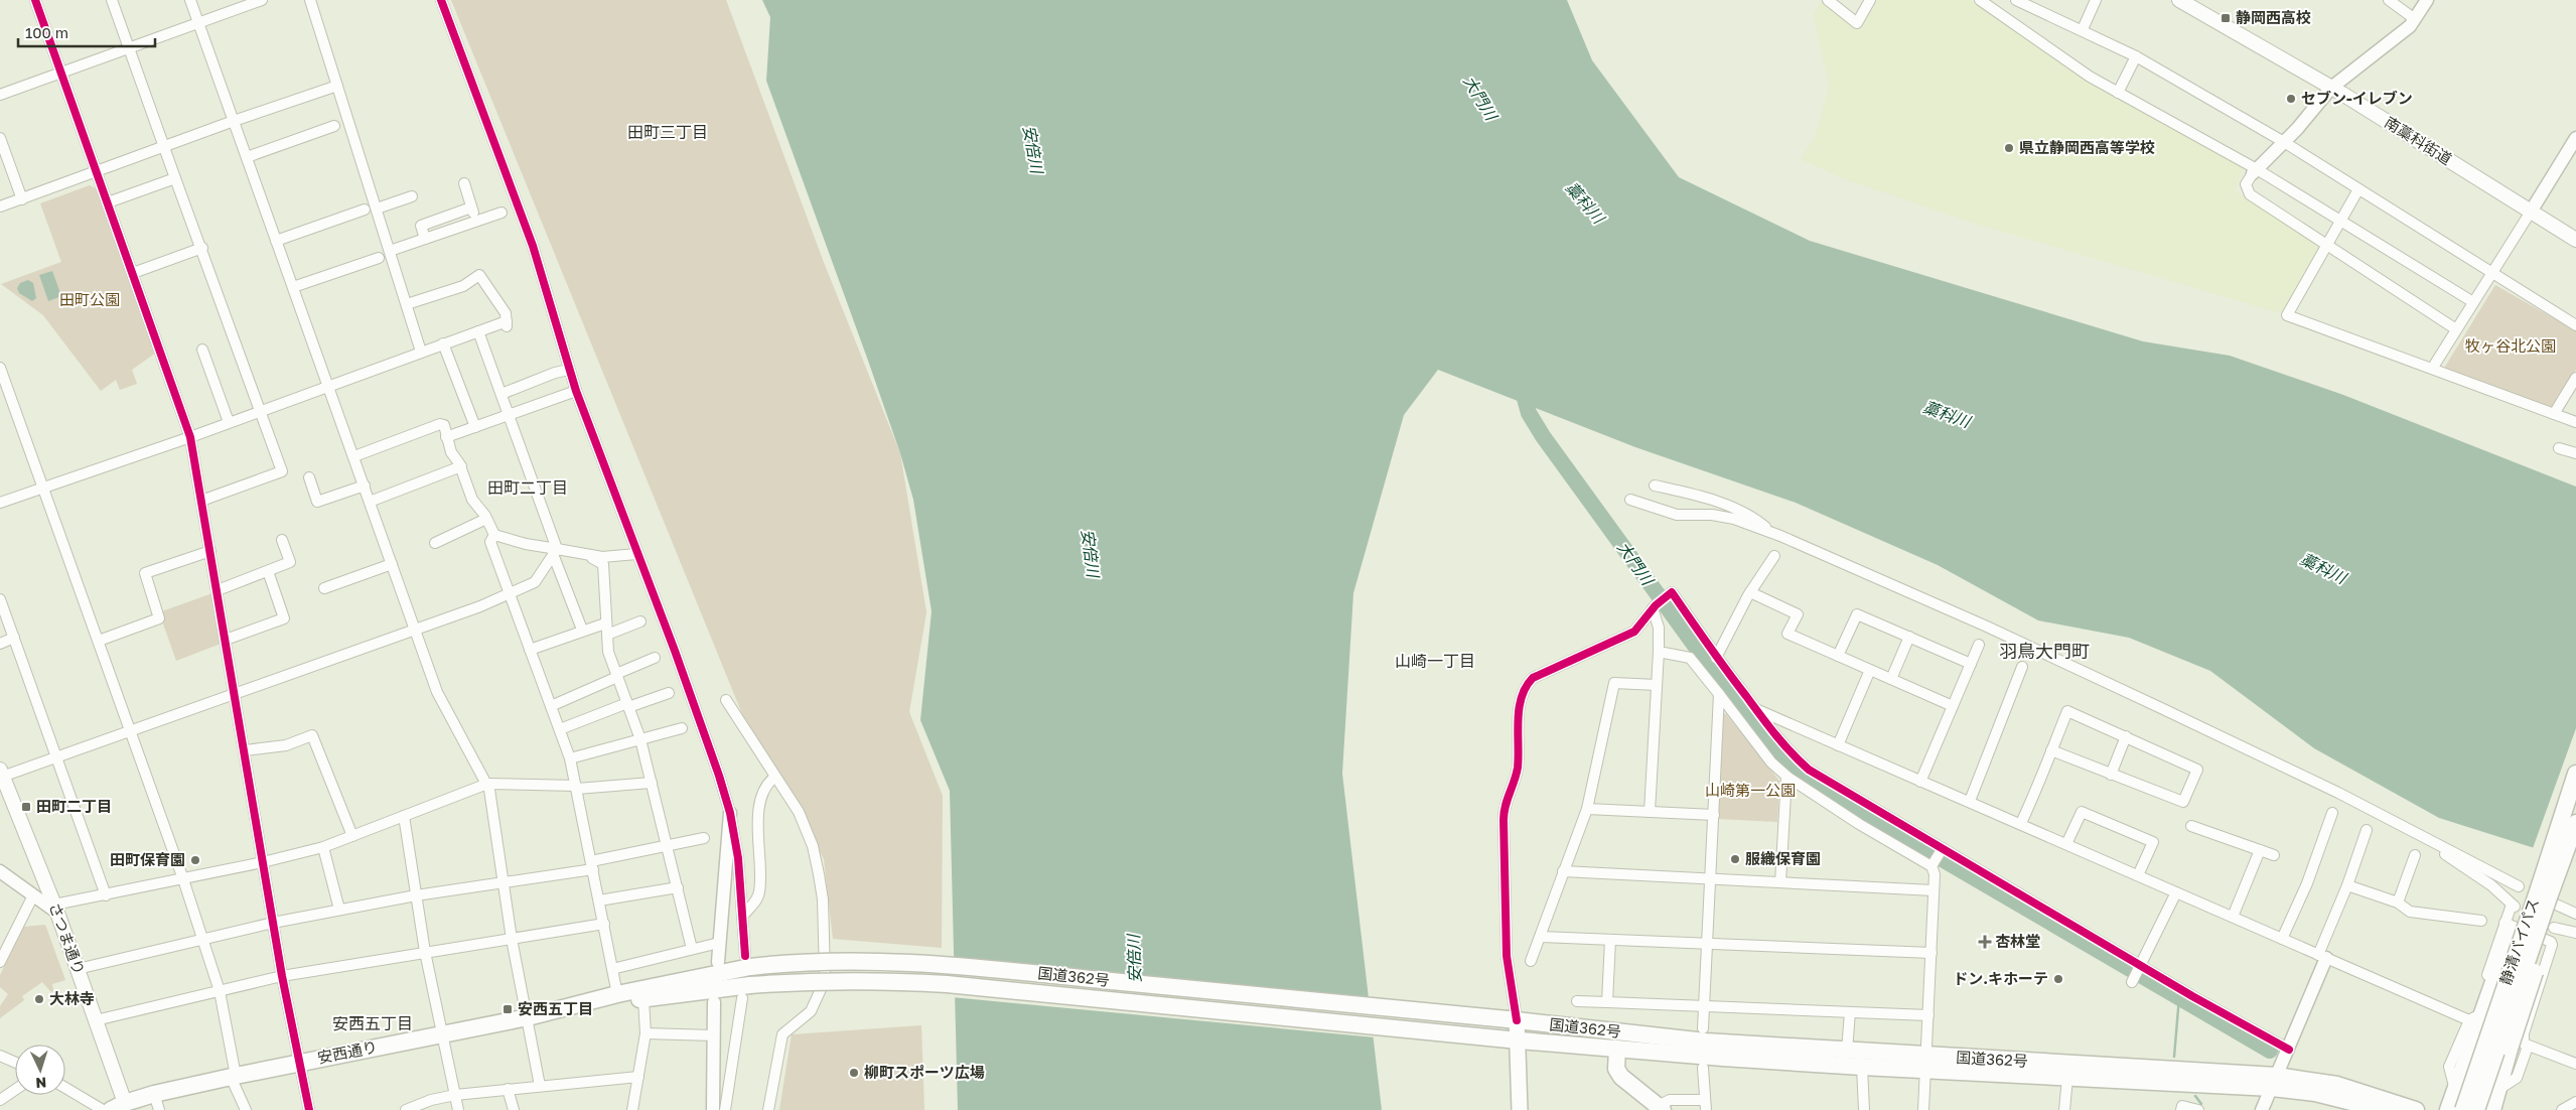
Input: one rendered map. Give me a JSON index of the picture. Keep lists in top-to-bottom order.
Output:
{
  "streets": {
    "highway": ["静清バイパス", "国道362号", "安西通り"],
    "main road": ["南藁科街道", "さつま通り"]
  },
  "crossings": [
    ["さつま通り", "安西通り"],
    ["国道362号", "安西通り"]
  ],
  "districts": [
    "田町三丁目",
    "田町二丁目",
    "羽鳥大門町",
    "山崎一丁目",
    "安西五丁目"
  ],
  "water": ["大門川", "安倍川", "藁科川"],
  "parks": ["田町公園", "牧ヶ谷北公園", "山崎第一公園"],
  "places": {
    "transit": ["静岡西高校", "田町二丁目", "安西五丁目"],
    "other": [
      "セブン-イレブン",
      "県立静岡西高等学校",
      "服織保育園",
      "田町保育園",
      "ドン.キホーテ",
      "大林寺",
      "柳町スポーツ広場"
    ],
    "health": ["杏林堂"]
  },
  "scale_bar": "100 m",
  "north": "bottom"
}
